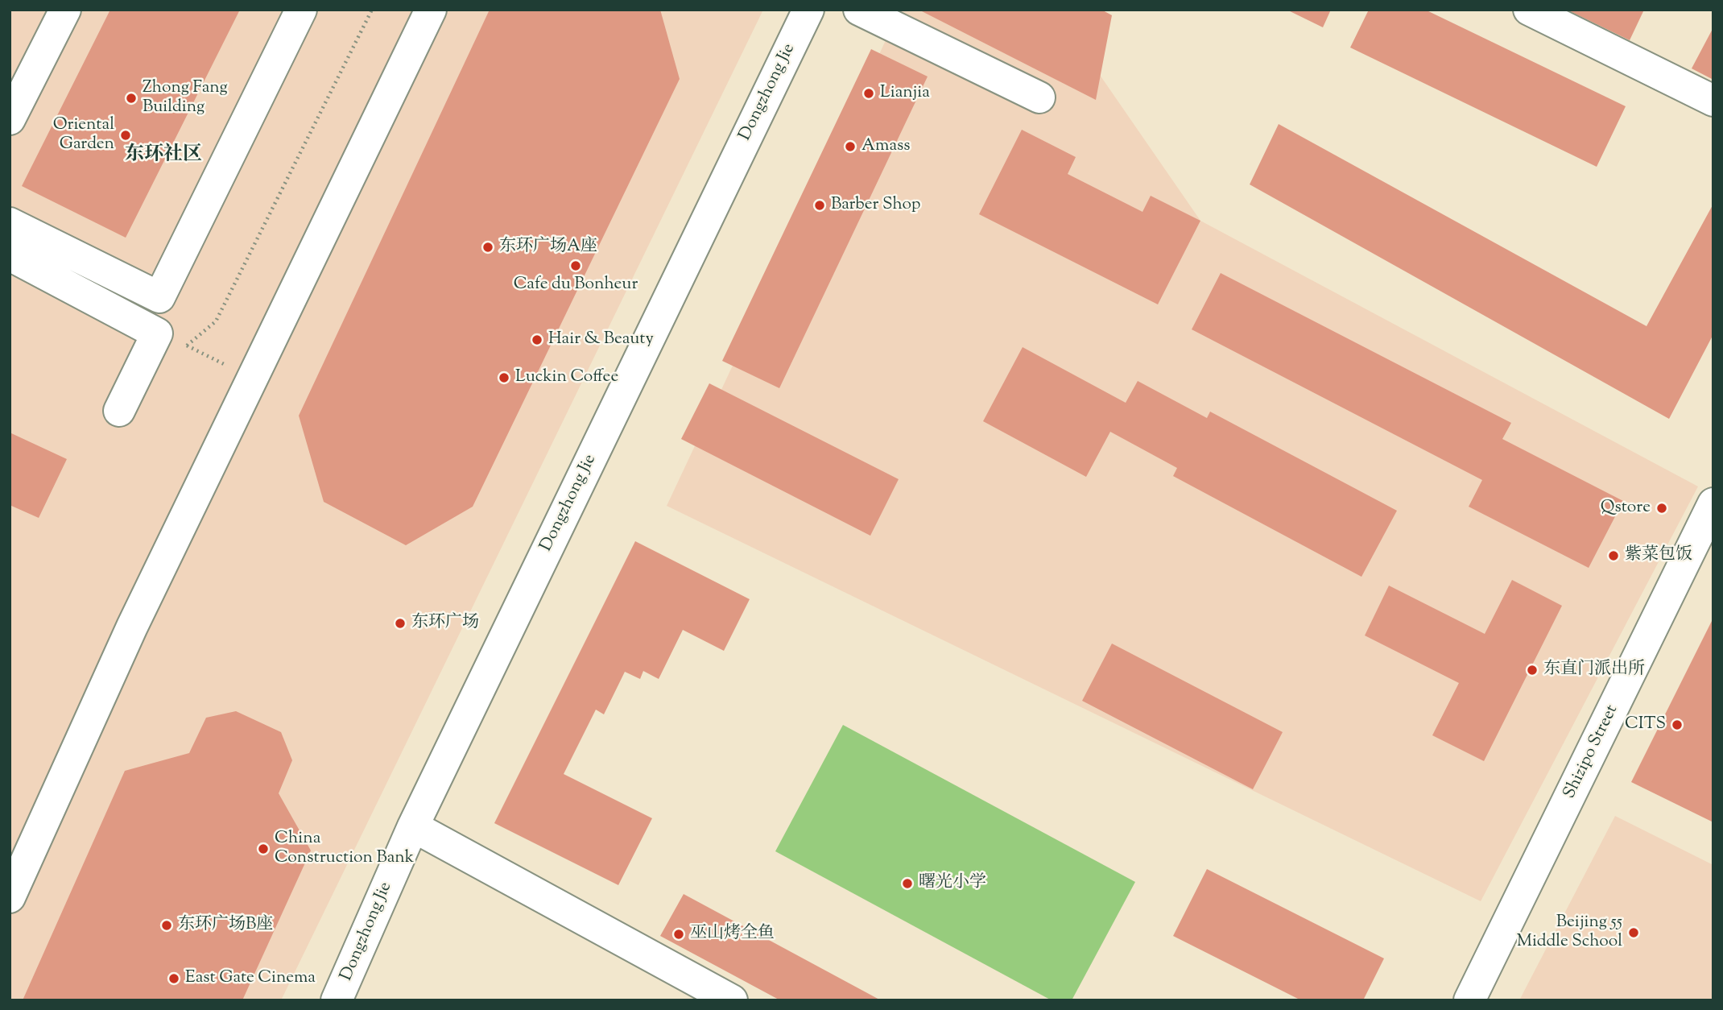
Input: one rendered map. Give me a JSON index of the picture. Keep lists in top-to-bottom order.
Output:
{
  "streets": {
    "street": ["Dongzhong Jie", "Shizipo Street"]
  },
  "districts": ["东环社区"],
  "places": [
    "Lianjia",
    "Zhong Fang Building",
    "Oriental Garden",
    "Amass",
    "Barber Shop",
    "东环广场A座",
    "Cafe du Bonheur",
    "Hair & Beauty",
    "Luckin Coffee",
    "Qstore",
    "紫菜包饭",
    "东环广场",
    "东直门派出所",
    "CITS",
    "China Construction Bank",
    "曙光小学",
    "东环广场B座",
    "Beijing 55 Middle School",
    "巫山烤全鱼",
    "East Gate Cinema"
  ]
}
